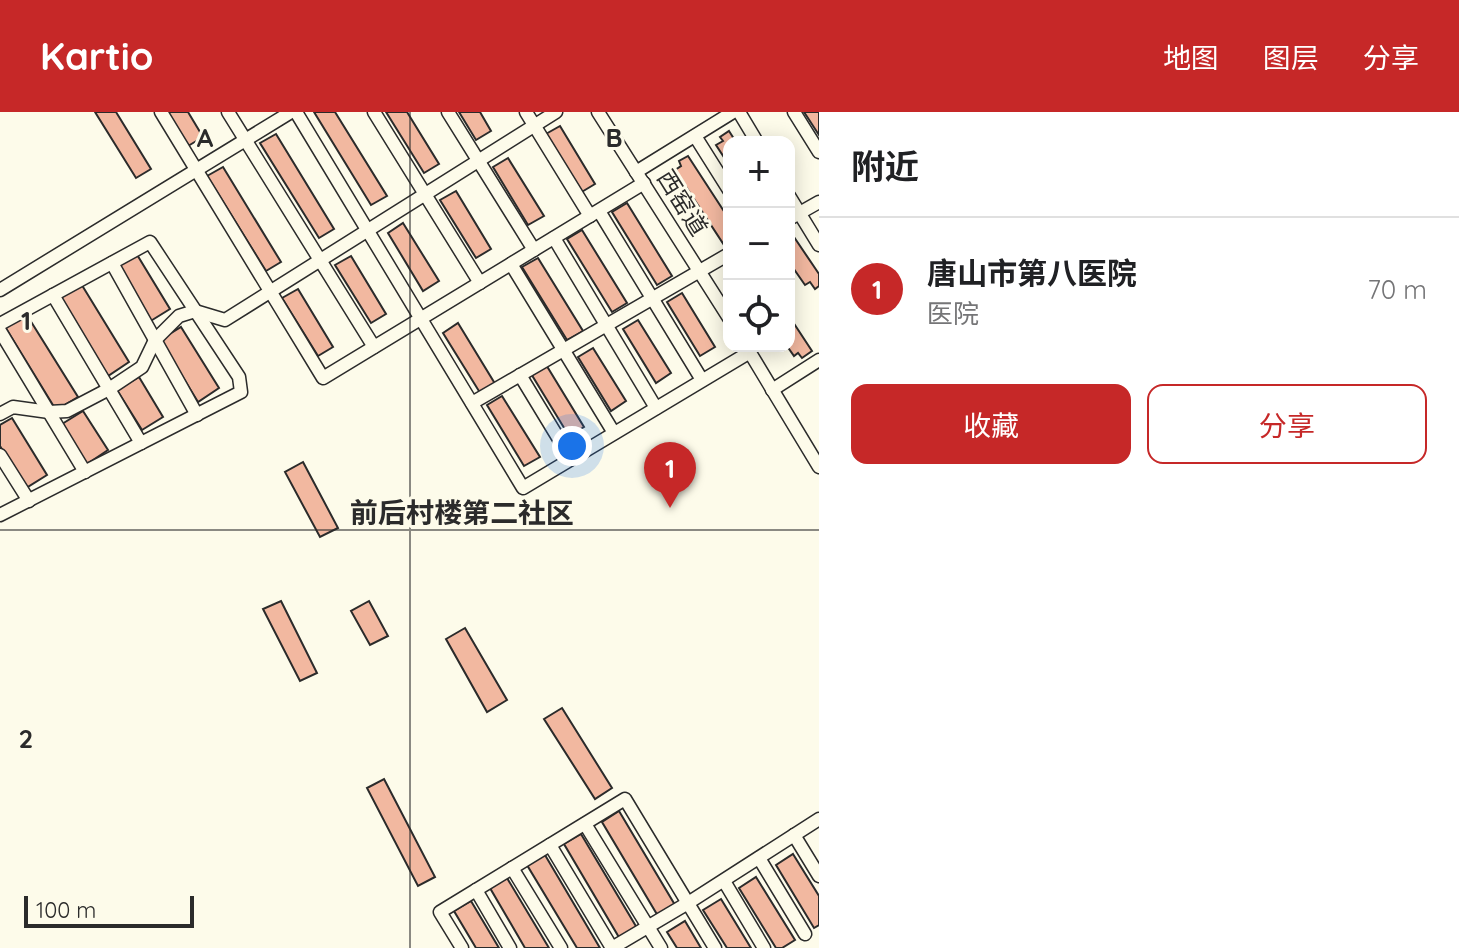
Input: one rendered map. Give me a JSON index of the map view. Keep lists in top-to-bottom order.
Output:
{
  "streets": {
    "street": ["西窑道"]
  },
  "districts": ["前后村楼第二社区"],
  "scale_bar": "100 m",
  "page": {
    "header": "Kartio",
    "nav": ["地图", "图层", "分享"],
    "heading": "附近",
    "map_buttons": ["+", "−"],
    "list": [
      {
        "mark": "1",
        "name": "唐山市第八医院",
        "note": "医院",
        "value": "70 m"
      }
    ],
    "buttons": ["收藏", "分享"],
    "pins": "1",
    "scale": "100 m"
  },
  "grid": {
    "columns": ["A", "B"],
    "rows": ["1", "2"]
  }
}
